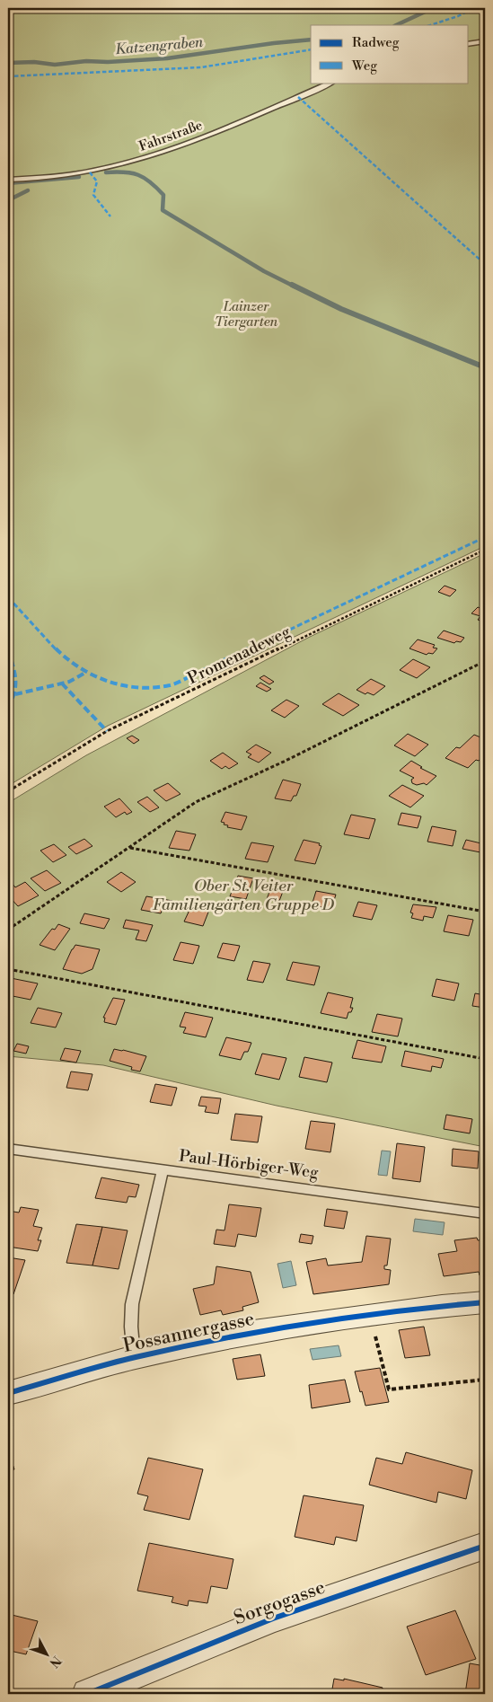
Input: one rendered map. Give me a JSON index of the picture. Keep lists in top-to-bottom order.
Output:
{
  "streets": {
    "street": ["Possannergasse", "Sorgogasse"],
    "lane": ["Fahrstraße", "Paul-Hörbiger-Weg"],
    "path": ["Promenadeweg"]
  },
  "water": ["Katzengraben"],
  "parks": ["Lainzer Tiergarten", "Ober St. Veiter Familiengärten Gruppe D"],
  "legend": ["Radweg", "Weg"],
  "north": "bottom right"
}
